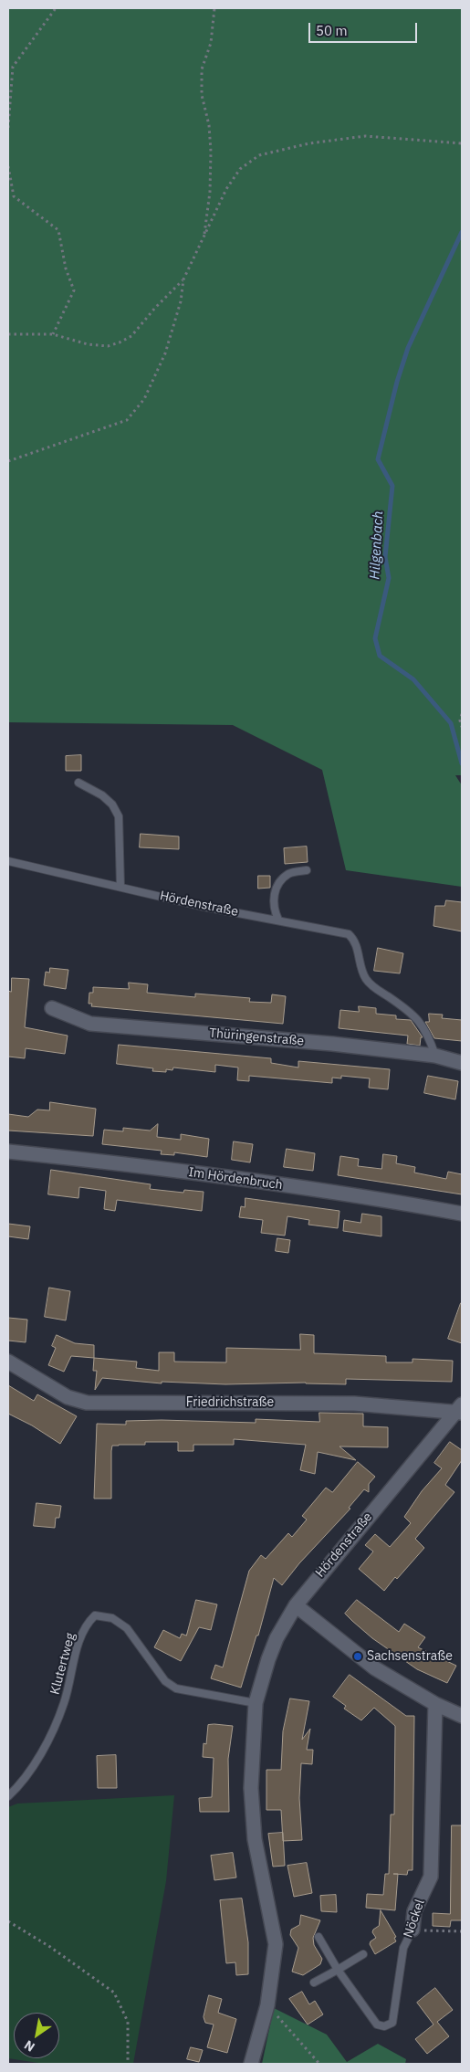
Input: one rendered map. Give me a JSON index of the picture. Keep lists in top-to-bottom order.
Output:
{
  "streets": {
    "street": [
      "Hördenstraße",
      "Thüringenstraße",
      "Im Hördenbruch",
      "Friedrichstraße",
      "Nöckel"
    ],
    "lane": ["Klutertweg"]
  },
  "crossings": [
    ["Hördenstraße", "Thüringenstraße"],
    ["Hördenstraße", "Friedrichstraße"],
    ["Hördenstraße", "Klutertweg"]
  ],
  "water": ["Hilgenbach"],
  "places": ["Sachsenstraße"],
  "scale_bar": "50 m",
  "north": "bottom left"
}
